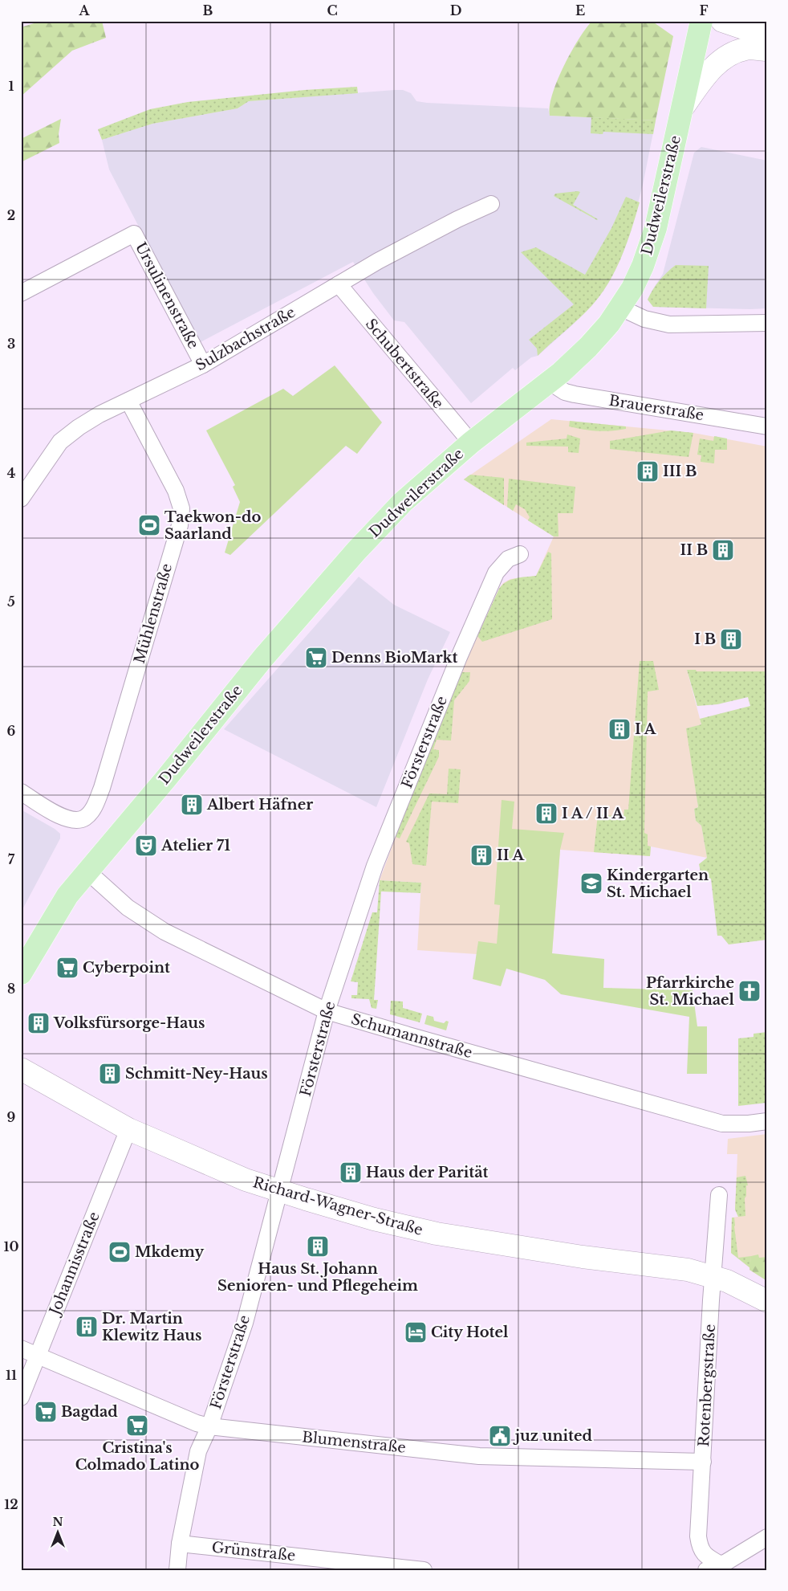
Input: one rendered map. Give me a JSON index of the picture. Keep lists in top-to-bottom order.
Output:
{
  "streets": {
    "main road": ["Dudweilerstraße", "Richard-Wagner-Straße"],
    "street": [
      "Ursulinenstraße",
      "Sulzbachstraße",
      "Schubertstraße",
      "Brauerstraße",
      "Mühlenstraße",
      "Försterstraße",
      "Schumannstraße",
      "Johannisstraße",
      "Rotenbergstraße",
      "Blumenstraße",
      "Grünstraße"
    ]
  },
  "crossings": [
    ["Dudweilerstraße", "Schubertstraße"],
    ["Dudweilerstraße", "Brauerstraße"],
    ["Dudweilerstraße", "Schumannstraße"],
    ["Ursulinenstraße", "Sulzbachstraße"],
    ["Sulzbachstraße", "Schubertstraße"],
    ["Sulzbachstraße", "Mühlenstraße"],
    ["Försterstraße", "Schumannstraße"],
    ["Försterstraße", "Richard-Wagner-Straße"],
    ["Försterstraße", "Blumenstraße"],
    ["Försterstraße", "Grünstraße"],
    ["Richard-Wagner-Straße", "Johannisstraße"],
    ["Richard-Wagner-Straße", "Rotenbergstraße"],
    ["Johannisstraße", "Blumenstraße"],
    ["Rotenbergstraße", "Blumenstraße"]
  ],
  "places": {
    "building": [
      "III B",
      "II B",
      "I B",
      "I A",
      "Albert Häfner",
      "I A / II A",
      "II A",
      "Volksfürsorge-Haus",
      "Schmitt-Ney-Haus",
      "Haus der Parität",
      "Haus St. Johann Senioren- und Pflegeheim",
      "Dr. Martin Klewitz Haus"
    ],
    "sports": ["Taekwon-do Saarland", "Mkdemy"],
    "supermarket": [
      "Denns BioMarkt",
      "Cyberpoint",
      "Bagdad",
      "Cristina's Colmado Latino"
    ],
    "theatre": ["Atelier 71"],
    "school or university": ["Kindergarten St. Michael"],
    "church": ["Pfarrkirche St. Michael"],
    "hotel": ["City Hotel"],
    "public building": ["juz united"]
  },
  "north": "top",
  "grid": {
    "columns": [
      "A",
      "B",
      "C",
      "D",
      "E",
      "F"
    ],
    "rows": [
      "1",
      "2",
      "3",
      "4",
      "5",
      "6",
      "7",
      "8",
      "9",
      "10",
      "11",
      "12"
    ]
  }
}
